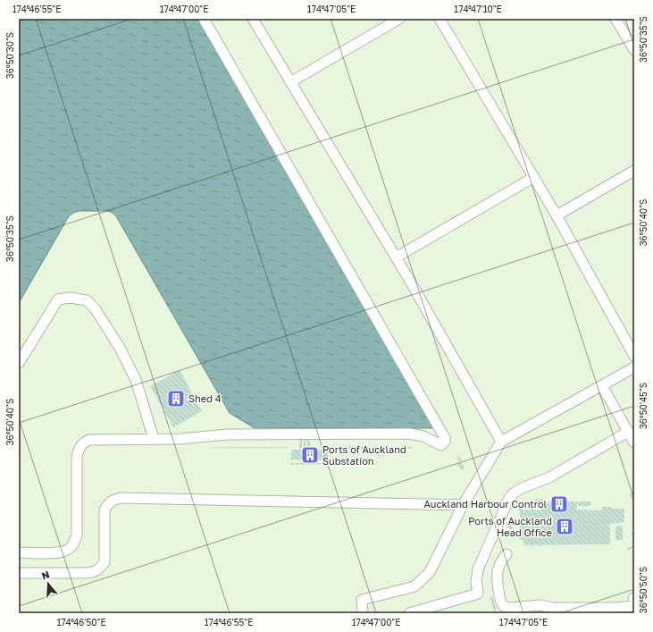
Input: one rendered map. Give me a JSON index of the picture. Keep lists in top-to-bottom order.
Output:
{
  "places": {
    "building": [
      "Shed 4",
      "Ports of Auckland Substation",
      "Auckland Harbour Control",
      "Ports of Auckland Head Office"
    ]
  },
  "north": "top",
  "coordinates": [
    "174°46'55\"E",
    "174°47'00\"E",
    "174°47'05\"E",
    "174°47'10\"E",
    "36°50'35\"S",
    "36°50'30\"S",
    "36°50'40\"S",
    "36°50'45\"S",
    "36°50'50\"S",
    "174°46'50\"E"
  ]
}
